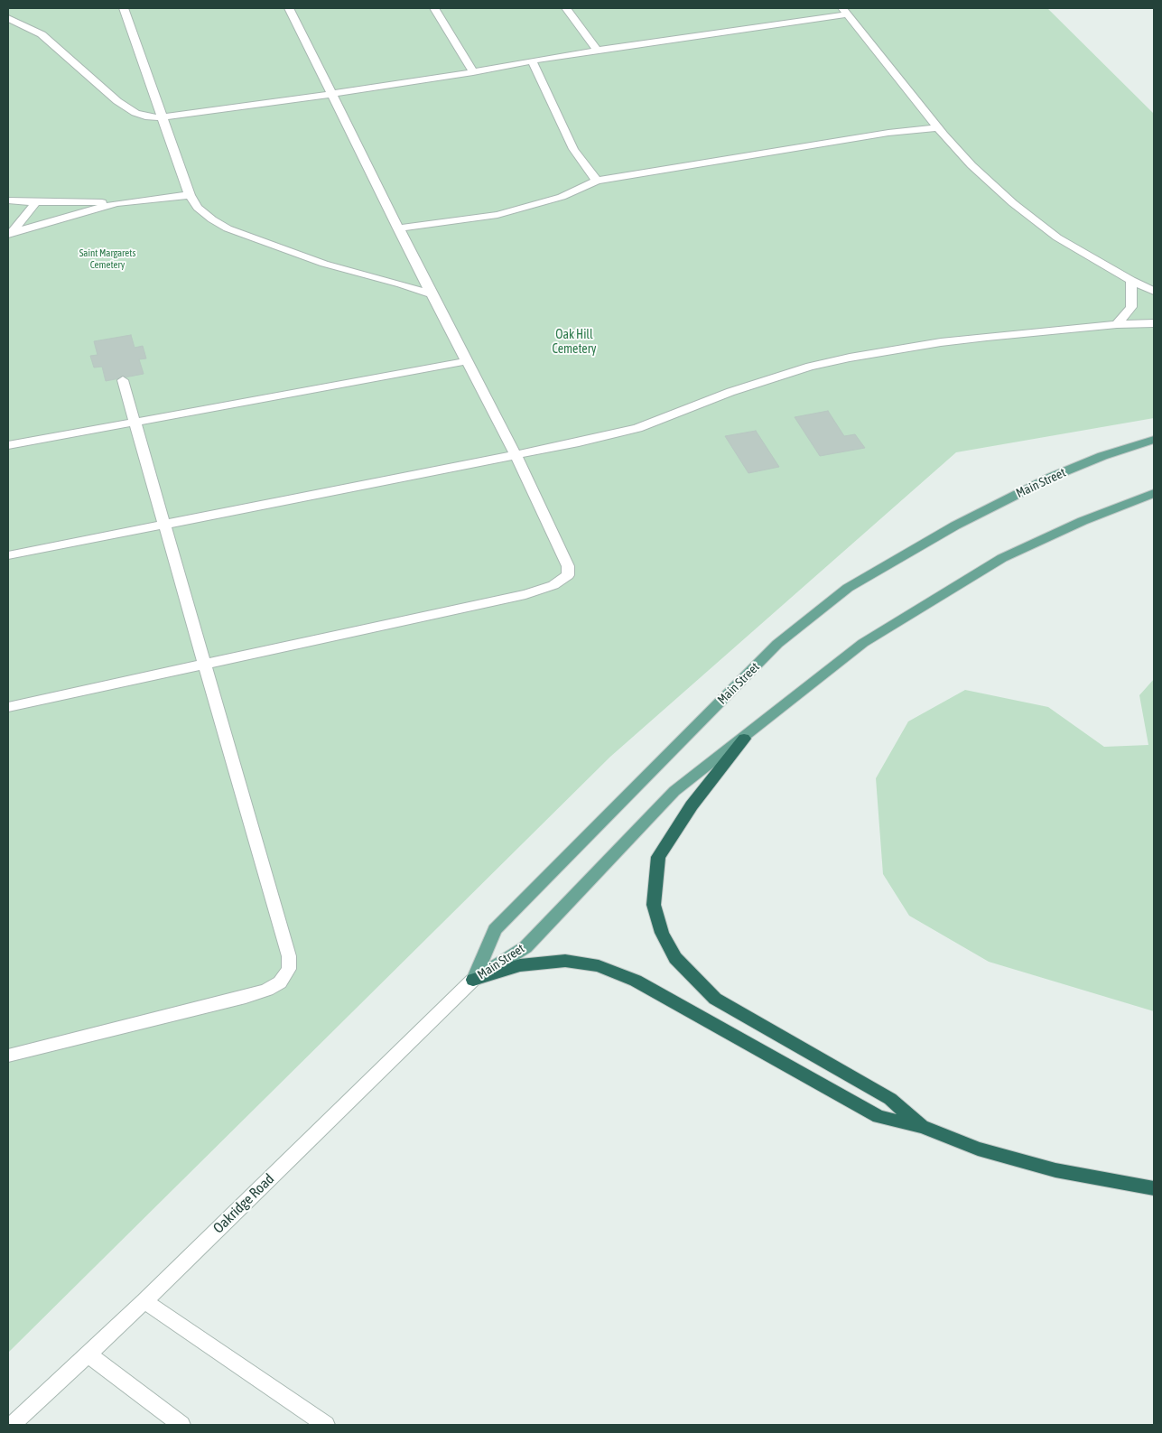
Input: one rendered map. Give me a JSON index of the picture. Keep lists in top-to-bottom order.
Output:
{
  "streets": {
    "main road": ["Main Street"],
    "street": ["Oakridge Road"]
  },
  "crossings": [
    ["Main Street", "Oakridge Road"]
  ],
  "parks": ["Saint Margarets Cemetery", "Oak Hill Cemetery"]
}
